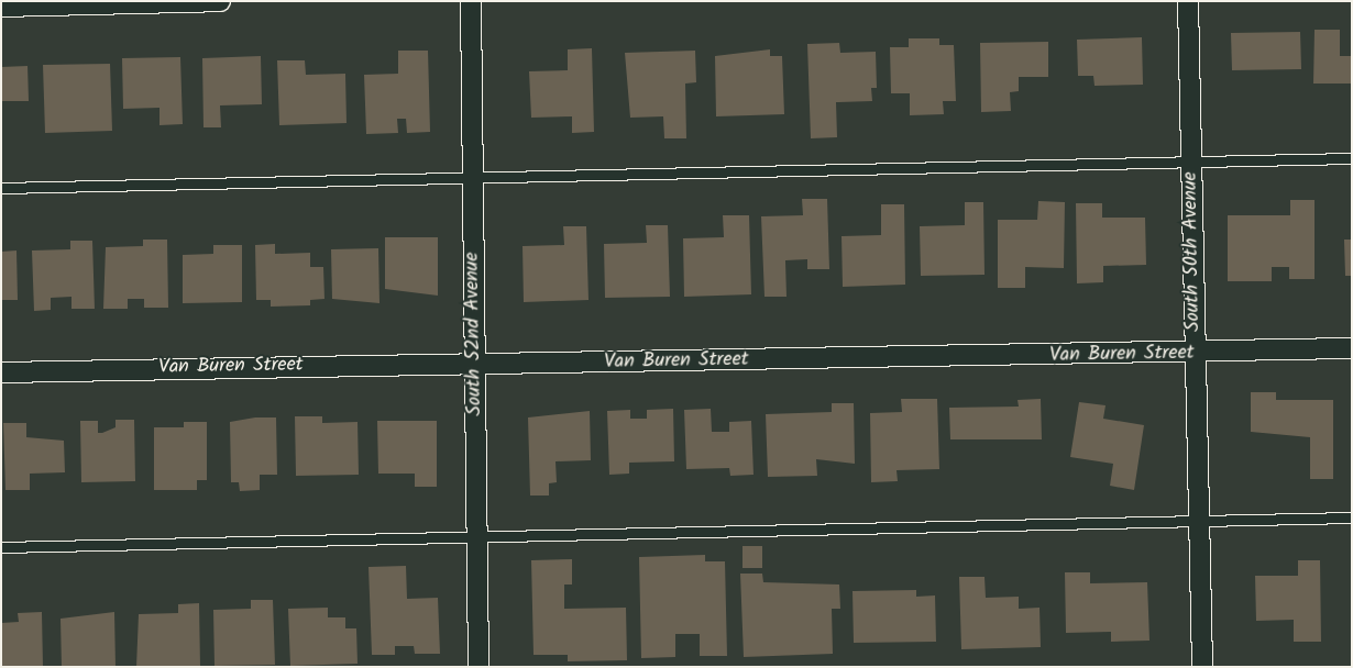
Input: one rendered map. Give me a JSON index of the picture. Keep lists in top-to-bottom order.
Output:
{
  "streets": {
    "street": ["South 50th Avenue", "South 52nd Avenue", "Van Buren Street"]
  },
  "crossings": [
    ["South 50th Avenue", "Van Buren Street"],
    ["South 52nd Avenue", "Van Buren Street"]
  ]
}
